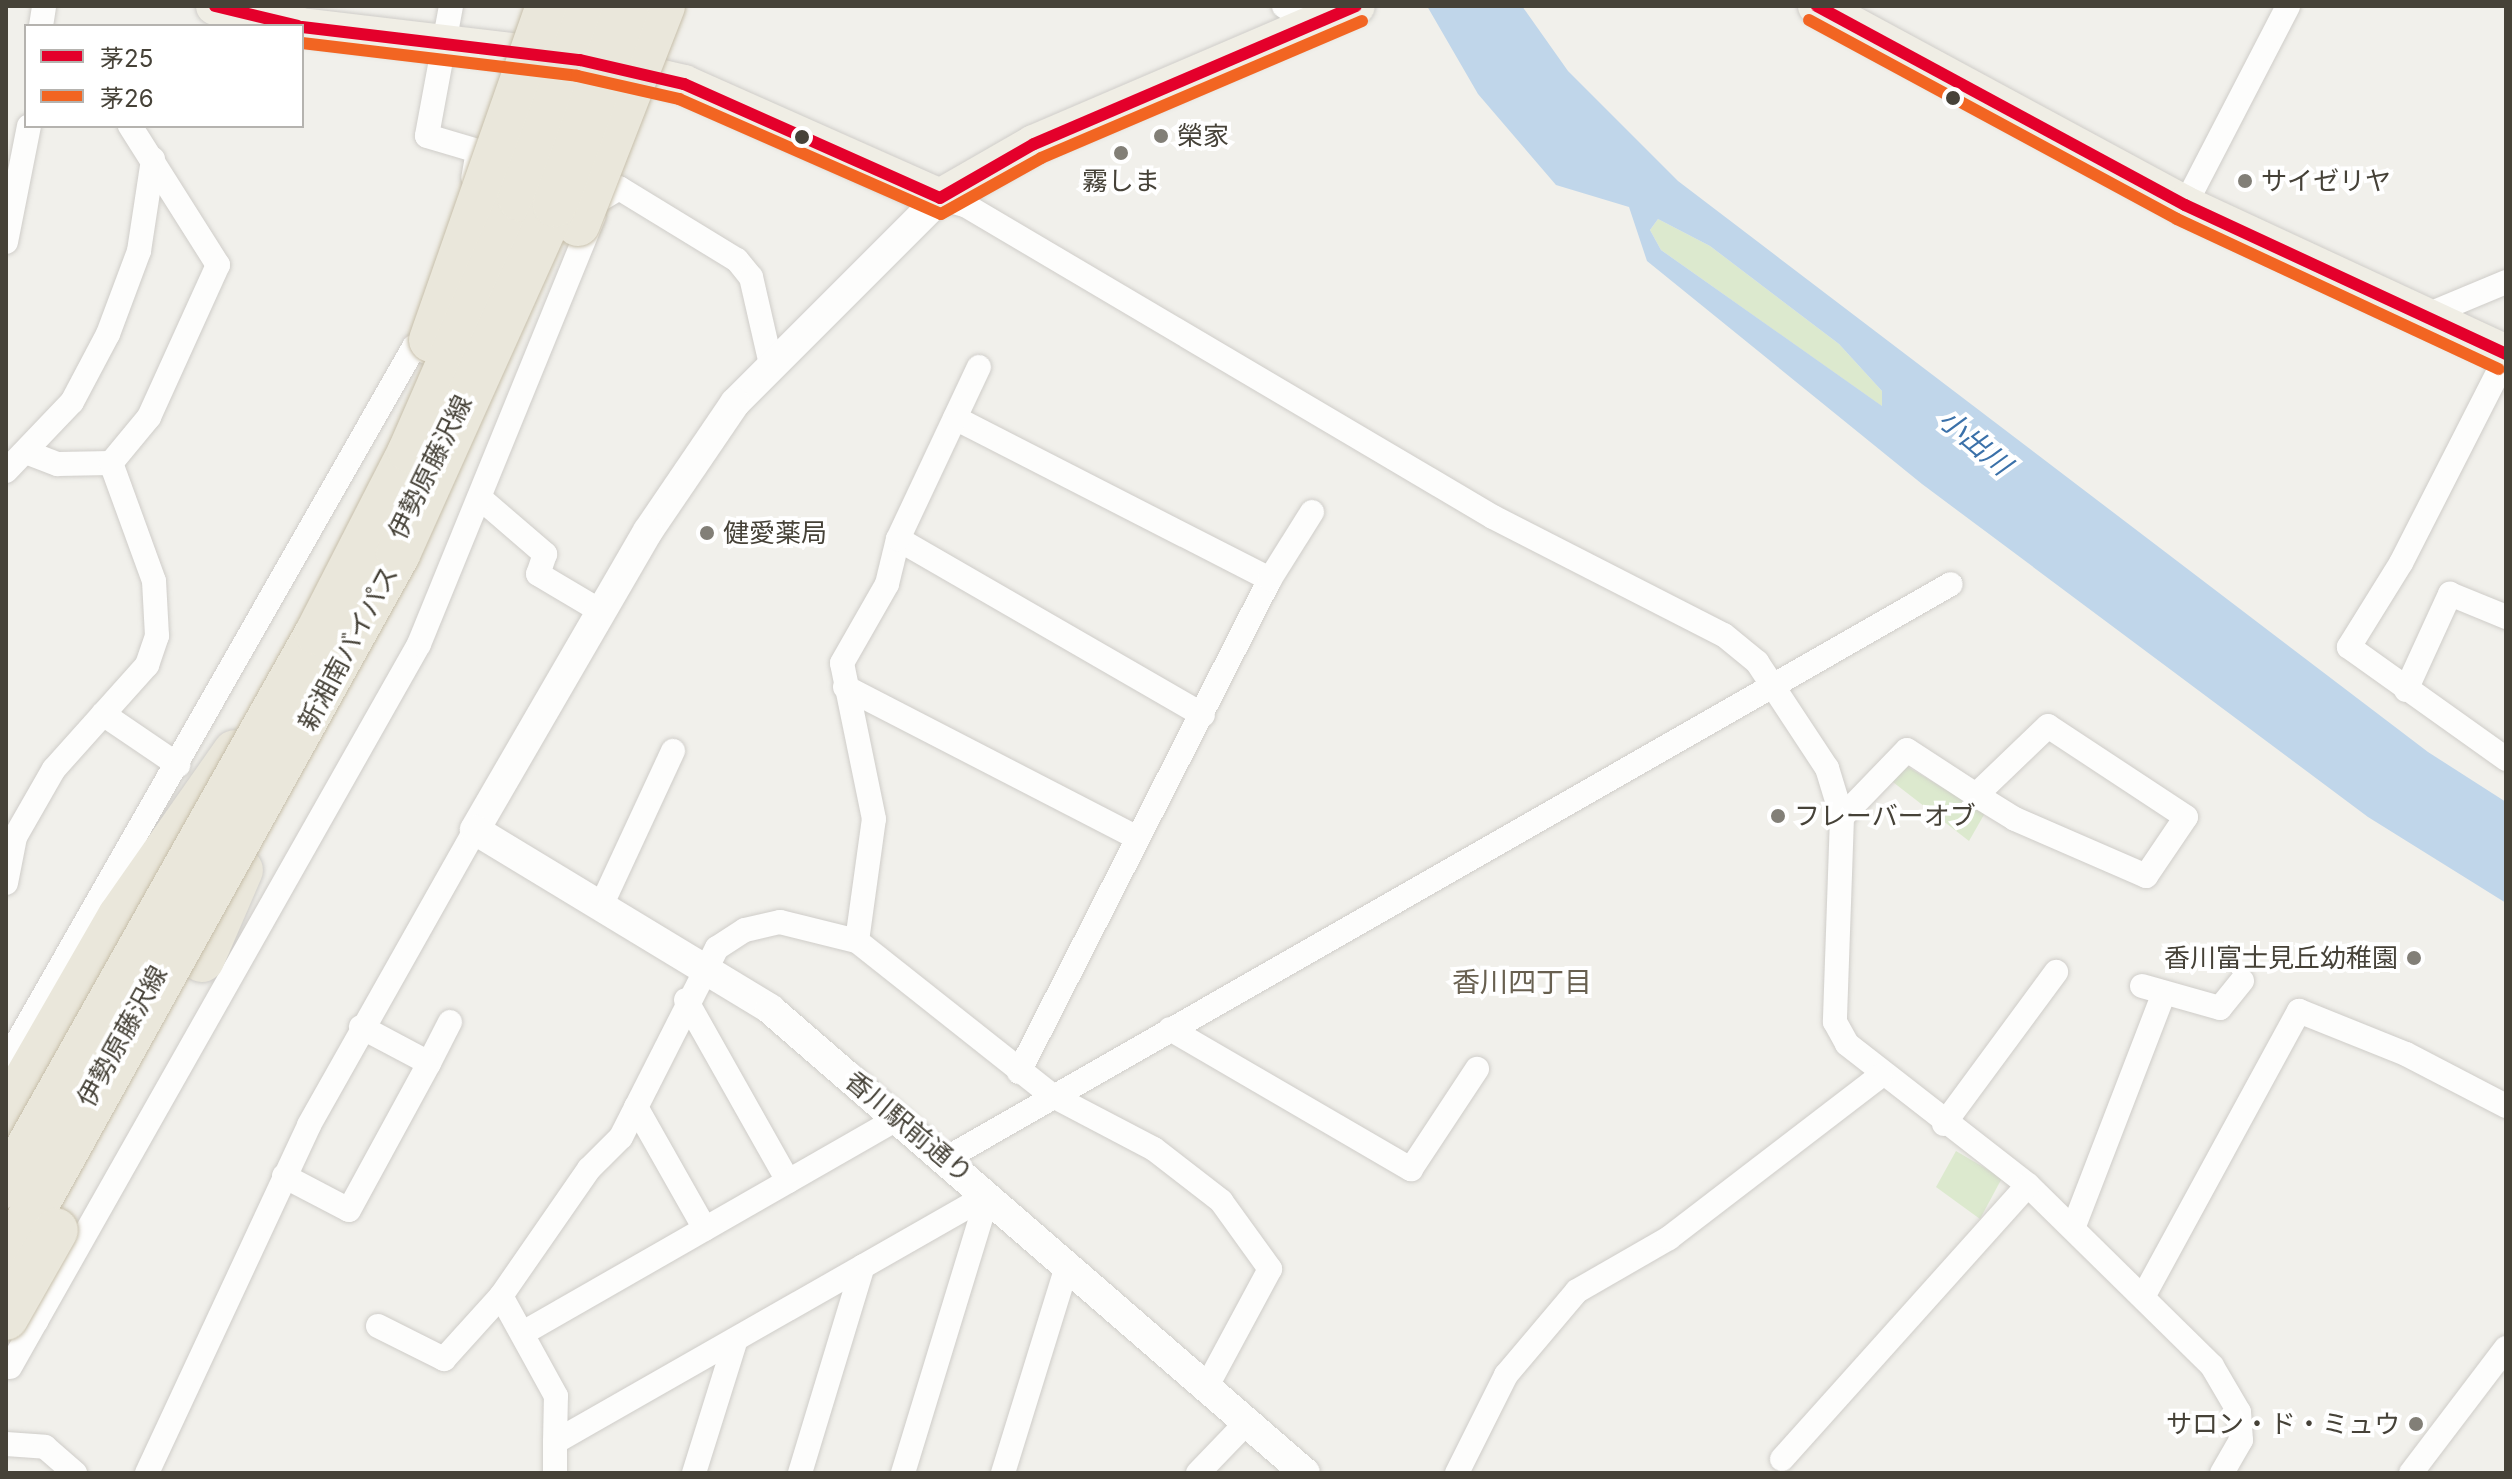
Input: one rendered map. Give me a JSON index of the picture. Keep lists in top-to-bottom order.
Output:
{
  "streets": {
    "highway": ["新湘南バイパス"],
    "main road": ["伊勢原藤沢線"],
    "street": ["香川駅前通り"]
  },
  "crossings": [
    ["伊勢原藤沢線", "新湘南バイパス"]
  ],
  "districts": ["香川四丁目"],
  "water": ["小出川"],
  "places": [
    "榮家",
    "霧しま",
    "サイゼリヤ",
    "健愛薬局",
    "フレーバーオブ",
    "香川富士見丘幼稚園",
    "サロン・ド・ミュウ"
  ],
  "lines": ["transit line 茅25", "transit line 茅26"],
  "legend": ["茅25", "茅26"]
}
